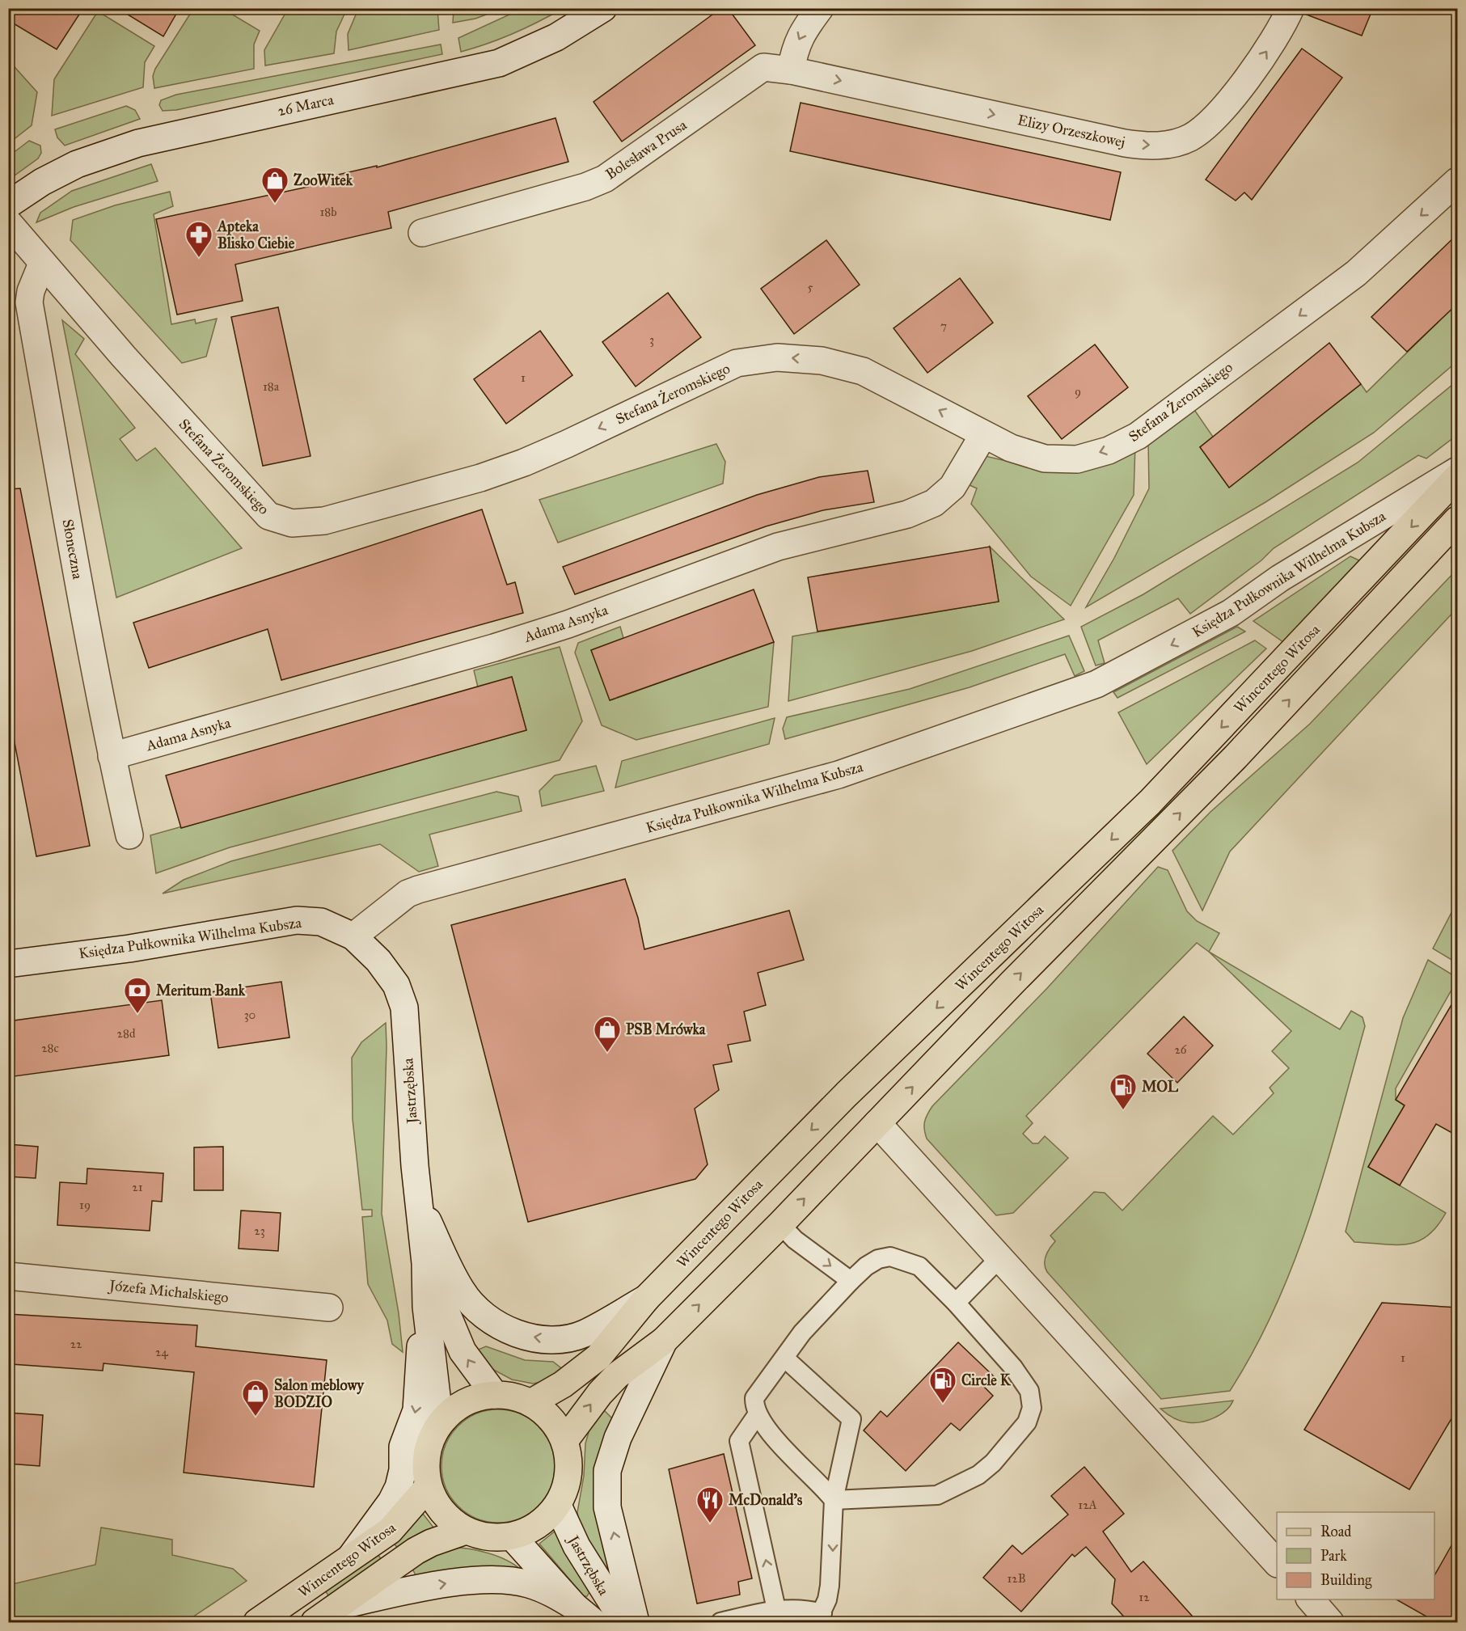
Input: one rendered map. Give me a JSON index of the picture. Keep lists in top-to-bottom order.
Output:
{
  "streets": {
    "main road": ["Wincentego Witosa"],
    "street": [
      "26 Marca",
      "Elizy Orzeszkowej",
      "Bolesława Prusa",
      "Stefana Żeromskiego",
      "Słoneczna",
      "Księdza Pułkownika Wilhelma Kubsza",
      "Adama Asnyka",
      "Jastrzębska",
      "Józefa Michalskiego"
    ]
  },
  "crossings": [
    ["Elizy Orzeszkowej", "Bolesława Prusa"],
    ["Stefana Żeromskiego", "Słoneczna"],
    ["Stefana Żeromskiego", "Adama Asnyka"],
    ["Słoneczna", "Adama Asnyka"],
    ["Księdza Pułkownika Wilhelma Kubsza", "Jastrzębska"],
    ["Wincentego Witosa", "Jastrzębska"]
  ],
  "one_way": ["Elizy Orzeszkowej", "Stefana Żeromskiego", "Księdza Pułkownika Wilhelma Kubsza"],
  "places": {
    "shop": ["ZooWitek", "PSB Mrówka", "Salon meblowy BODZIO"],
    "pharmacy": ["Apteka Blisko Ciebie"],
    "bank": ["Meritum Bank"],
    "fuel station": ["MOL", "Circle K"],
    "restaurant": ["McDonald's"]
  },
  "house_numbers": [
    "18b",
    "5",
    "7",
    "3",
    "1",
    "18a",
    "9",
    "30",
    "28d",
    "28c",
    "26",
    "21",
    "19",
    "23",
    "22",
    "24",
    "1",
    "12A",
    "12B",
    "12"
  ],
  "legend": ["Road", "Park", "Building"]
}
